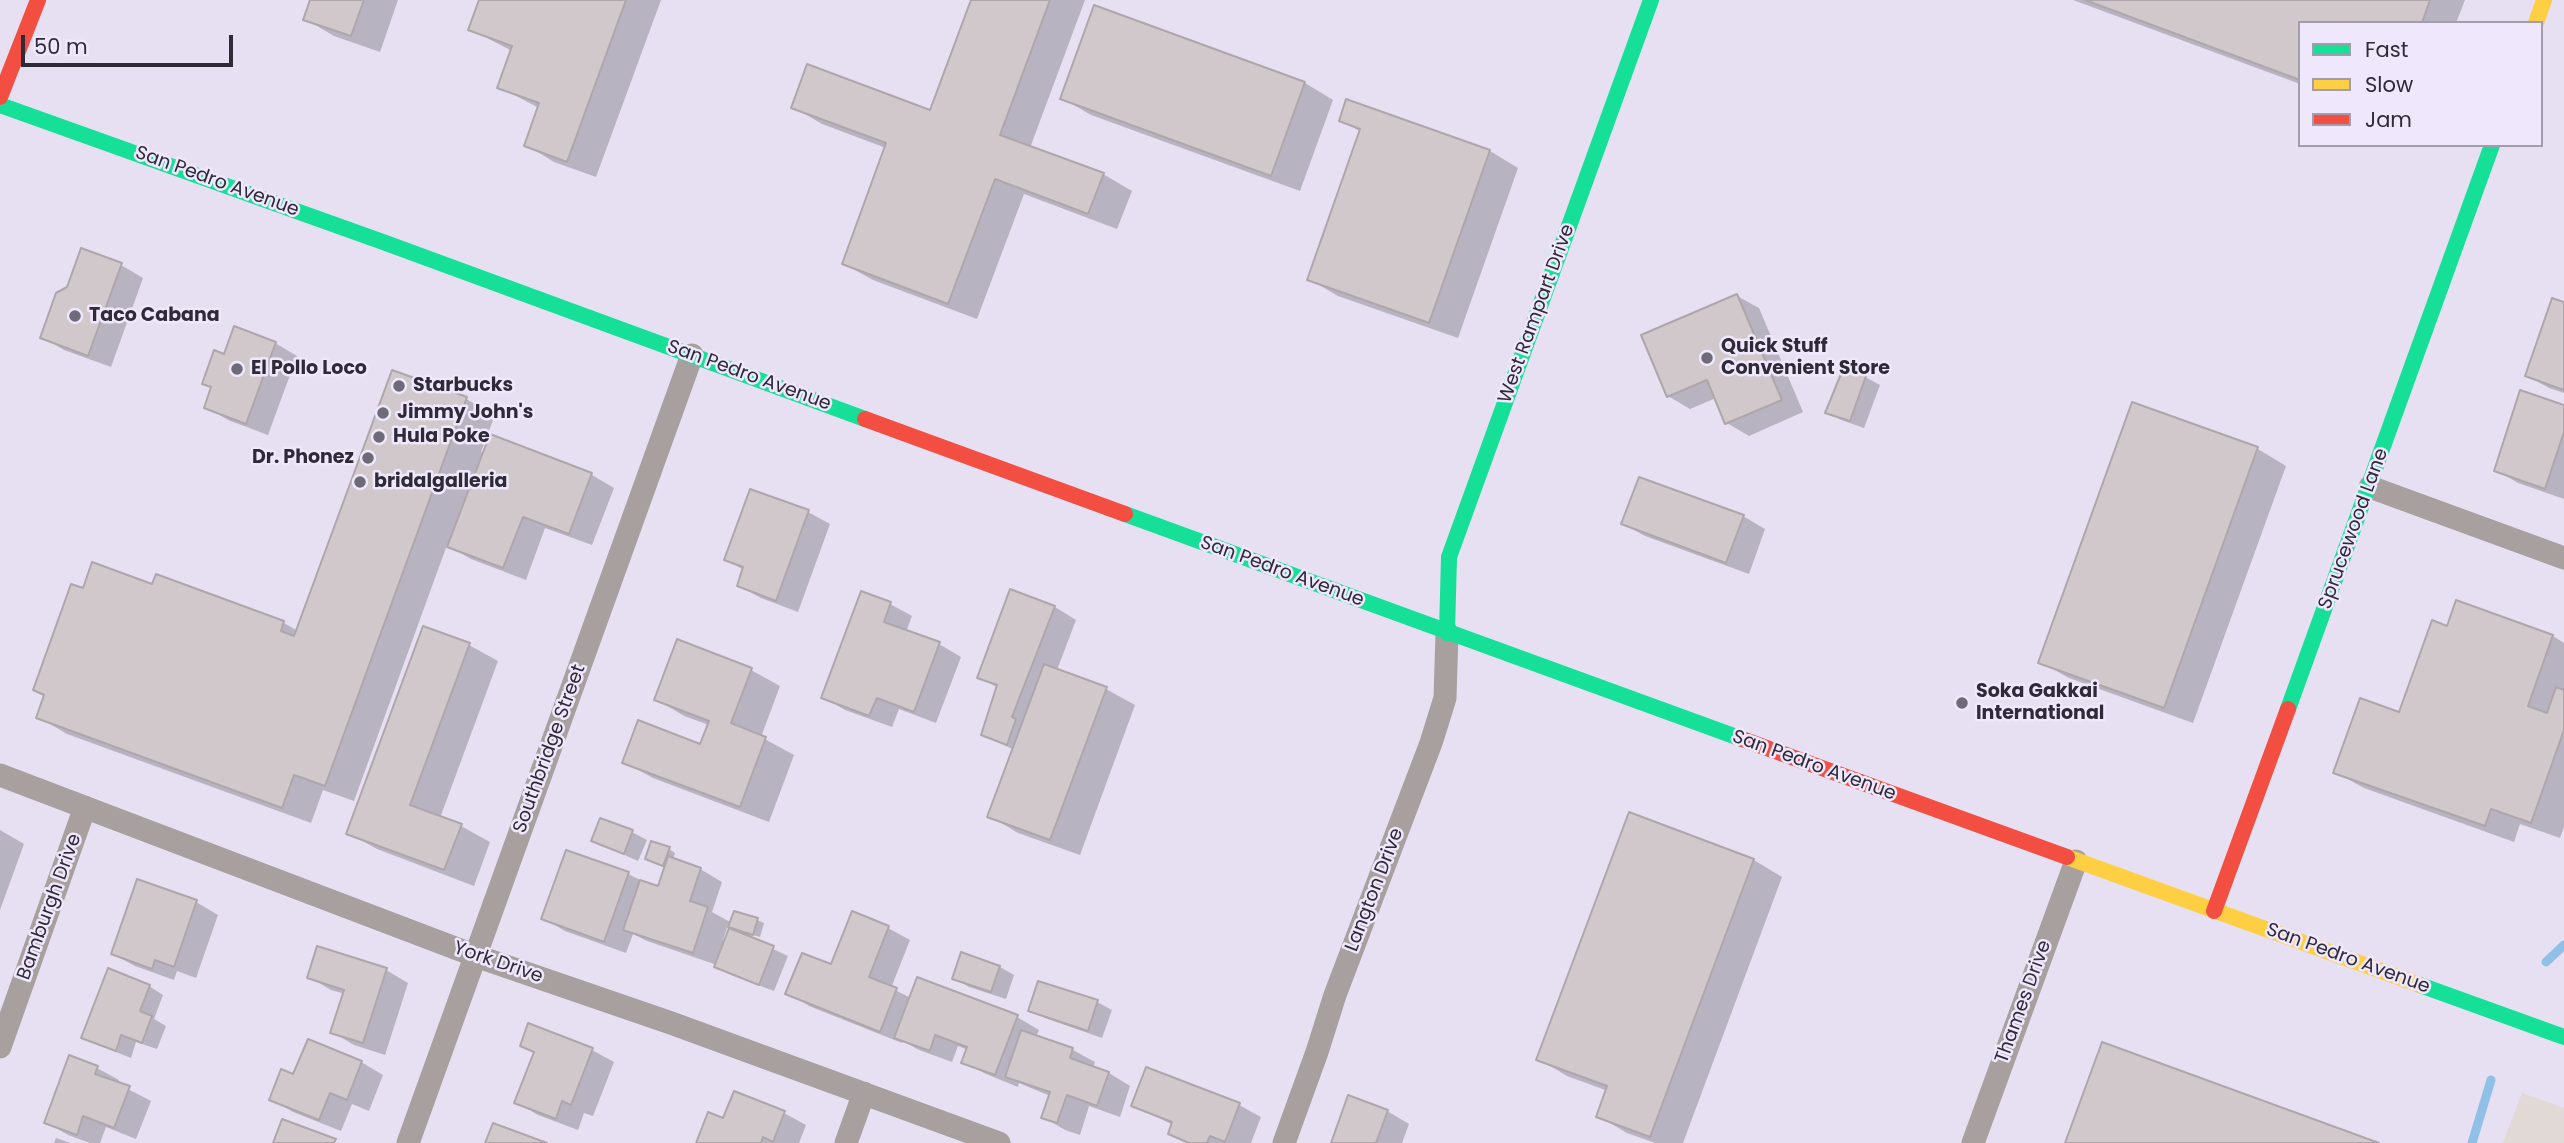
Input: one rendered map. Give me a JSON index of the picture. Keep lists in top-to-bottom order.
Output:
{
  "streets": {
    "main road": ["San Pedro Avenue", "West Rampart Drive", "Sprucewood Lane"],
    "street": [
      "Southbridge Street",
      "Langton Drive",
      "Bamburgh Drive",
      "York Drive",
      "Thames Drive"
    ]
  },
  "crossings": [
    ["San Pedro Avenue", "West Rampart Drive"],
    ["San Pedro Avenue", "Sprucewood Lane"],
    ["San Pedro Avenue", "Southbridge Street"],
    ["San Pedro Avenue", "Langton Drive"],
    ["San Pedro Avenue", "Thames Drive"],
    ["West Rampart Drive", "Langton Drive"],
    ["Southbridge Street", "York Drive"],
    ["Bamburgh Drive", "York Drive"]
  ],
  "places": [
    "Taco Cabana",
    "Quick Stuff Convenient Store",
    "El Pollo Loco",
    "Starbucks",
    "Jimmy John's",
    "Hula Poke",
    "Dr. Phonez",
    "bridalgalleria",
    "Soka Gakkai International"
  ],
  "legend": ["Fast", "Slow", "Jam"],
  "scale_bar": "50 m"
}
